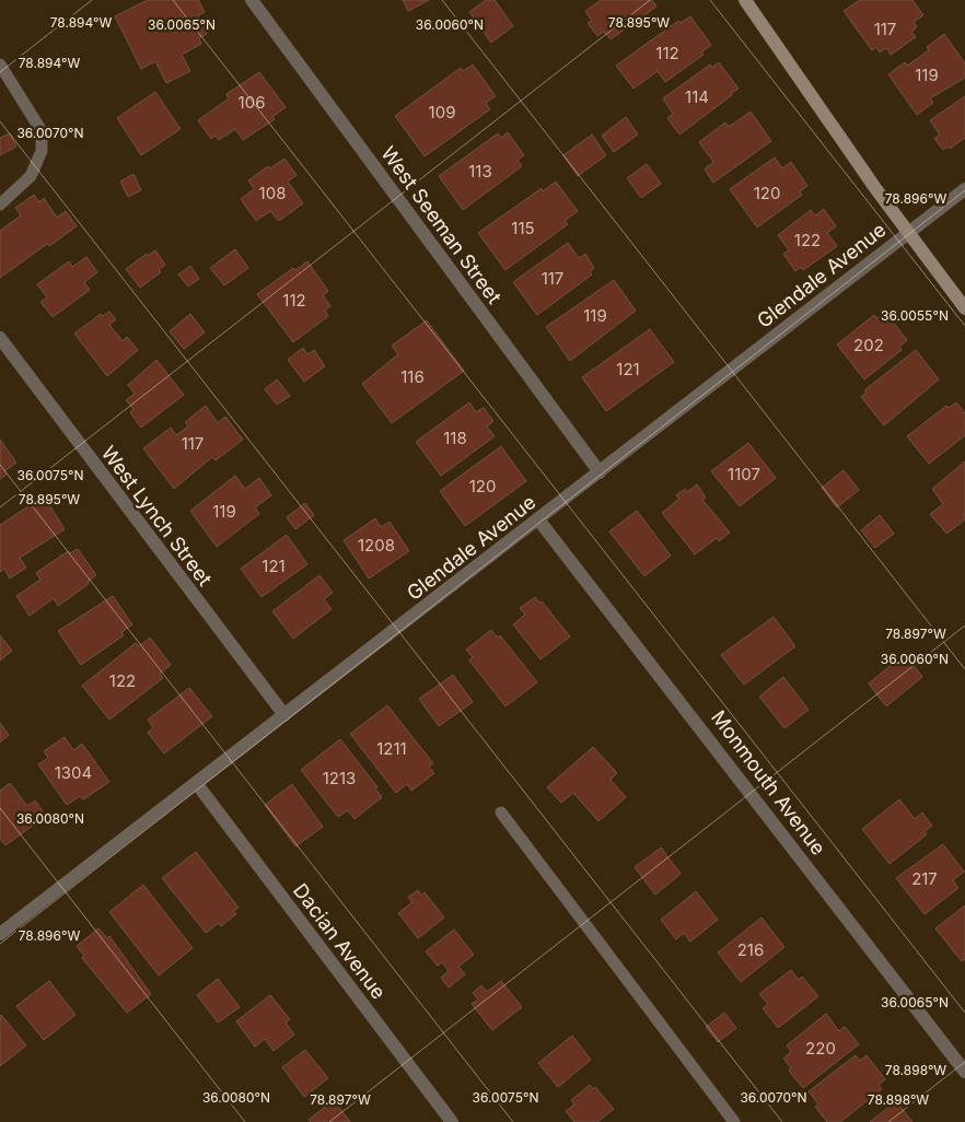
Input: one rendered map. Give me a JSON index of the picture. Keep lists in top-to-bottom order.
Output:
{
  "streets": {
    "street": [
      "West Seeman Street",
      "Glendale Avenue",
      "West Lynch Street",
      "Monmouth Avenue",
      "Dacian Avenue"
    ]
  },
  "crossings": [
    ["West Seeman Street", "Glendale Avenue"],
    ["Glendale Avenue", "West Lynch Street"],
    ["Glendale Avenue", "Monmouth Avenue"],
    ["Glendale Avenue", "Dacian Avenue"]
  ],
  "house_numbers": [
    "117",
    "112",
    "119",
    "114",
    "106",
    "109",
    "113",
    "108",
    "120",
    "115",
    "122",
    "117",
    "112",
    "119",
    "202",
    "121",
    "116",
    "118",
    "117",
    "1107",
    "120",
    "119",
    "1208",
    "121",
    "122",
    "1211",
    "1304",
    "1213",
    "217",
    "216",
    "220"
  ],
  "coordinates": [
    "78.895°W",
    "78.894°W",
    "36.0065°N",
    "36.0060°N",
    "36.0070°N",
    "78.896°W",
    "36.0055°N",
    "36.0075°N",
    "78.897°W",
    "36.0080°N",
    "78.898°W"
  ]
}
